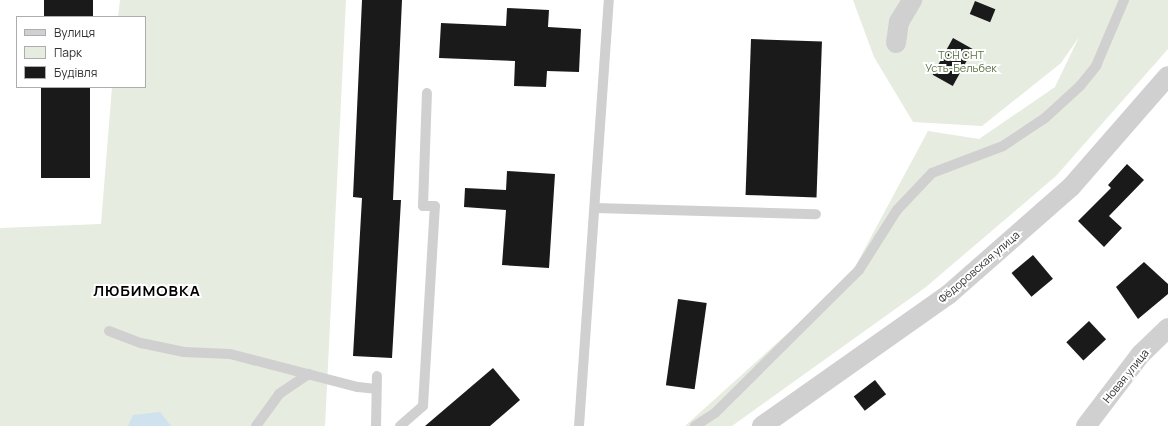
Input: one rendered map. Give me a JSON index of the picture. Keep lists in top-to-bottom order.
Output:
{
  "streets": {
    "street": ["Фёдоровская улица", "Новая улица"]
  },
  "districts": ["ЛЮБИМОВКА"],
  "parks": ["ТСН СНТ Усть-Бельбек"],
  "legend": ["Вулиця", "Парк", "Будівля"]
}
